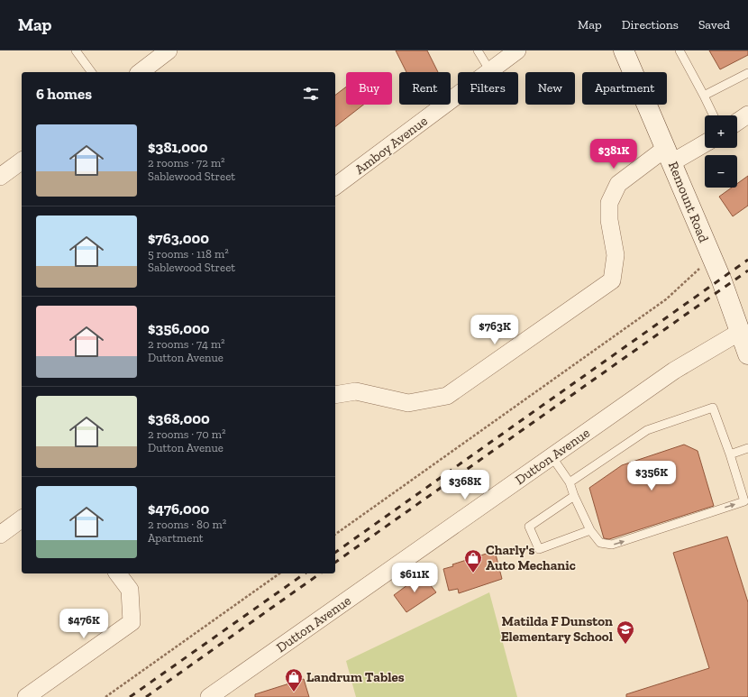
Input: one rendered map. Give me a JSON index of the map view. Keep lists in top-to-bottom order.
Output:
{
  "streets": {
    "main road": ["Remount Road"],
    "street": ["Amboy Avenue", "Dutton Avenue"]
  },
  "crossings": [
    ["Remount Road", "Dutton Avenue"]
  ],
  "places": {
    "shop": ["Charly's Auto Mechanic", "Landrum Tables"],
    "school or university": ["Matilda F Dunston Elementary School"]
  },
  "page": {
    "header": "Map",
    "nav": ["Map", "Directions", "Saved"],
    "chip": [
      "Buy",
      "Rent",
      "Filters",
      "New",
      "Apartment"
    ],
    "heading": "6 homes",
    "map_buttons": ["+", "−"],
    "list": [
      {
        "name": "$381,000",
        "note": "2 rooms · 72 m² · Sablewood Street"
      },
      {
        "name": "$763,000",
        "note": "5 rooms · 118 m² · Sablewood Street"
      },
      {
        "name": "$356,000",
        "note": "2 rooms · 74 m² · Dutton Avenue"
      },
      {
        "name": "$368,000",
        "note": "2 rooms · 70 m² · Dutton Avenue"
      },
      {
        "name": "$476,000",
        "note": "2 rooms · 80 m² · Apartment"
      }
    ],
    "price": [
      "$381K",
      "$763K",
      "$356K",
      "$368K",
      "$611K",
      "$476K"
    ]
  }
}
